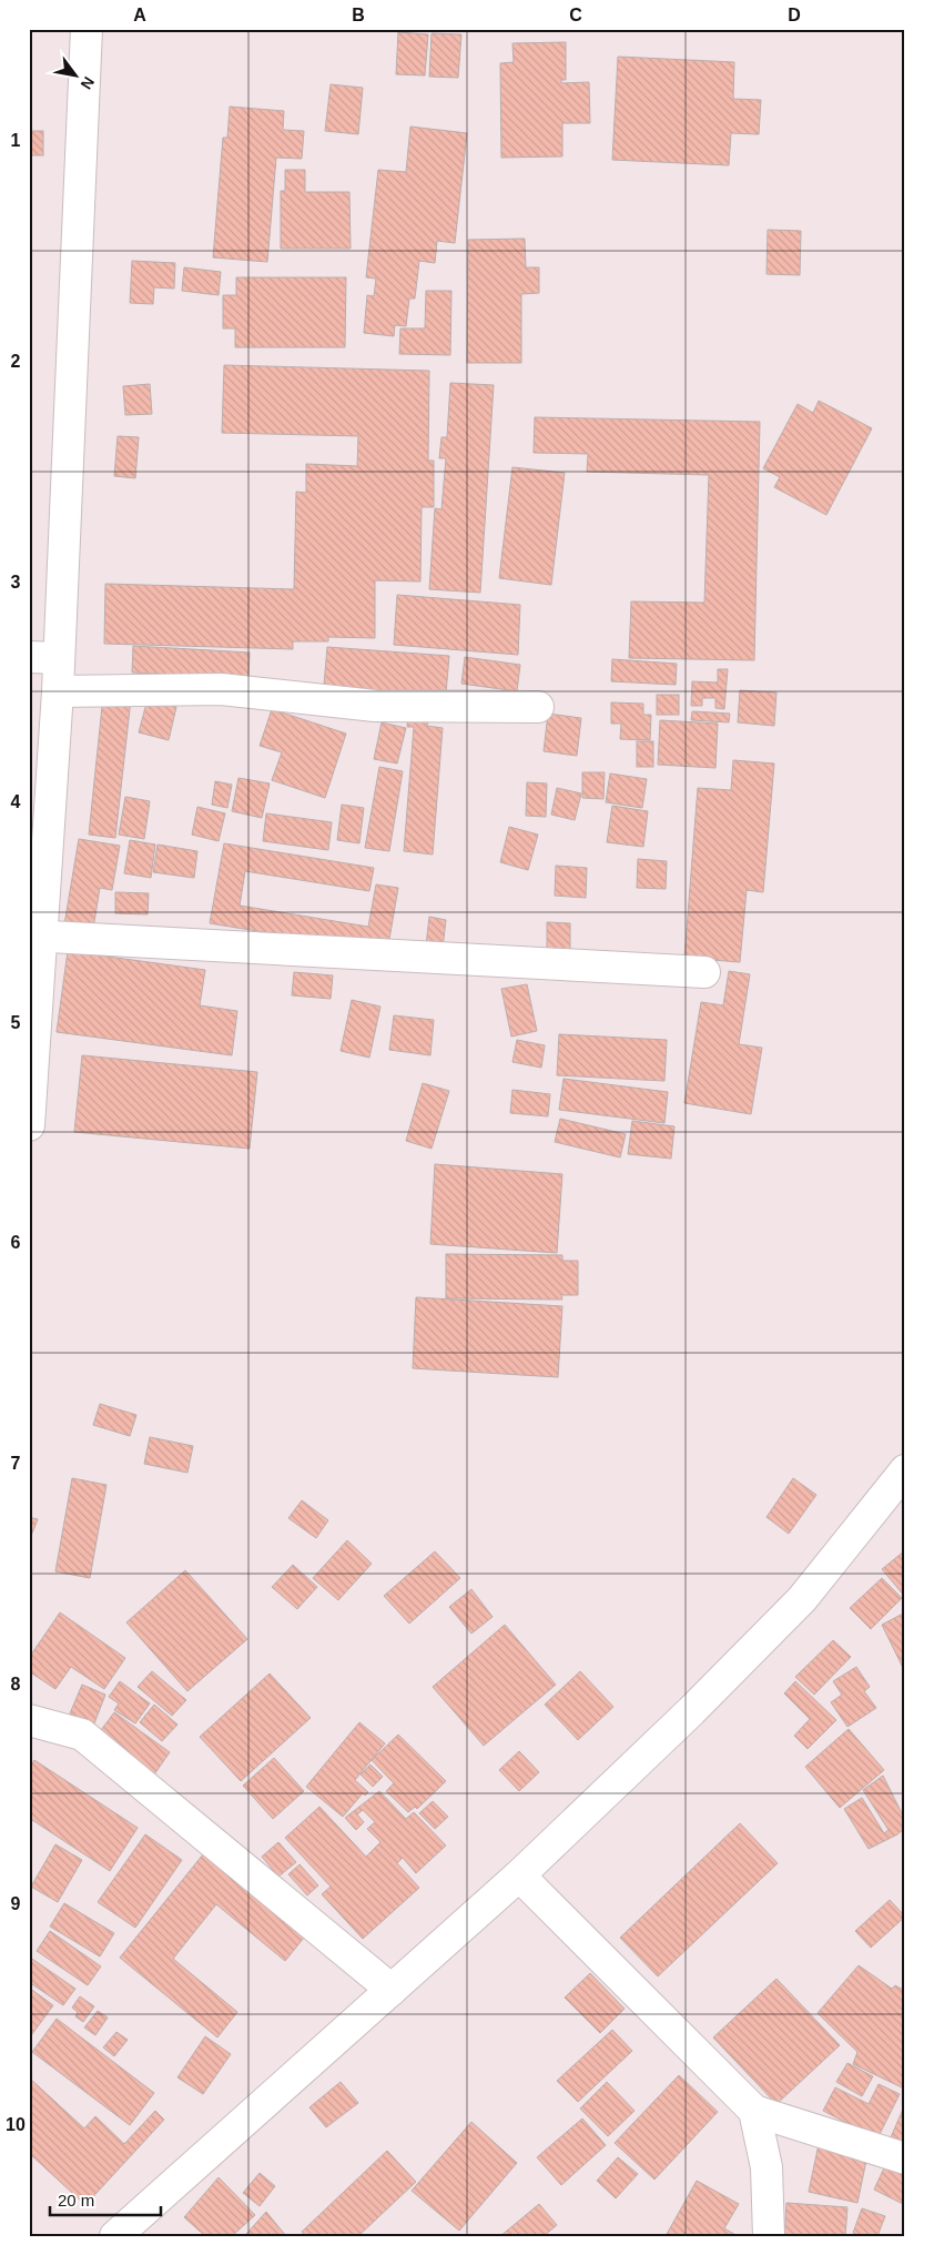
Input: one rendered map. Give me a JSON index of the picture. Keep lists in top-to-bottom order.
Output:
{
  "scale_bar": "20 m",
  "north": "bottom right",
  "grid": {
    "columns": [
      "A",
      "B",
      "C",
      "D"
    ],
    "rows": [
      "1",
      "2",
      "3",
      "4",
      "5",
      "6",
      "7",
      "8",
      "9",
      "10"
    ]
  }
}
